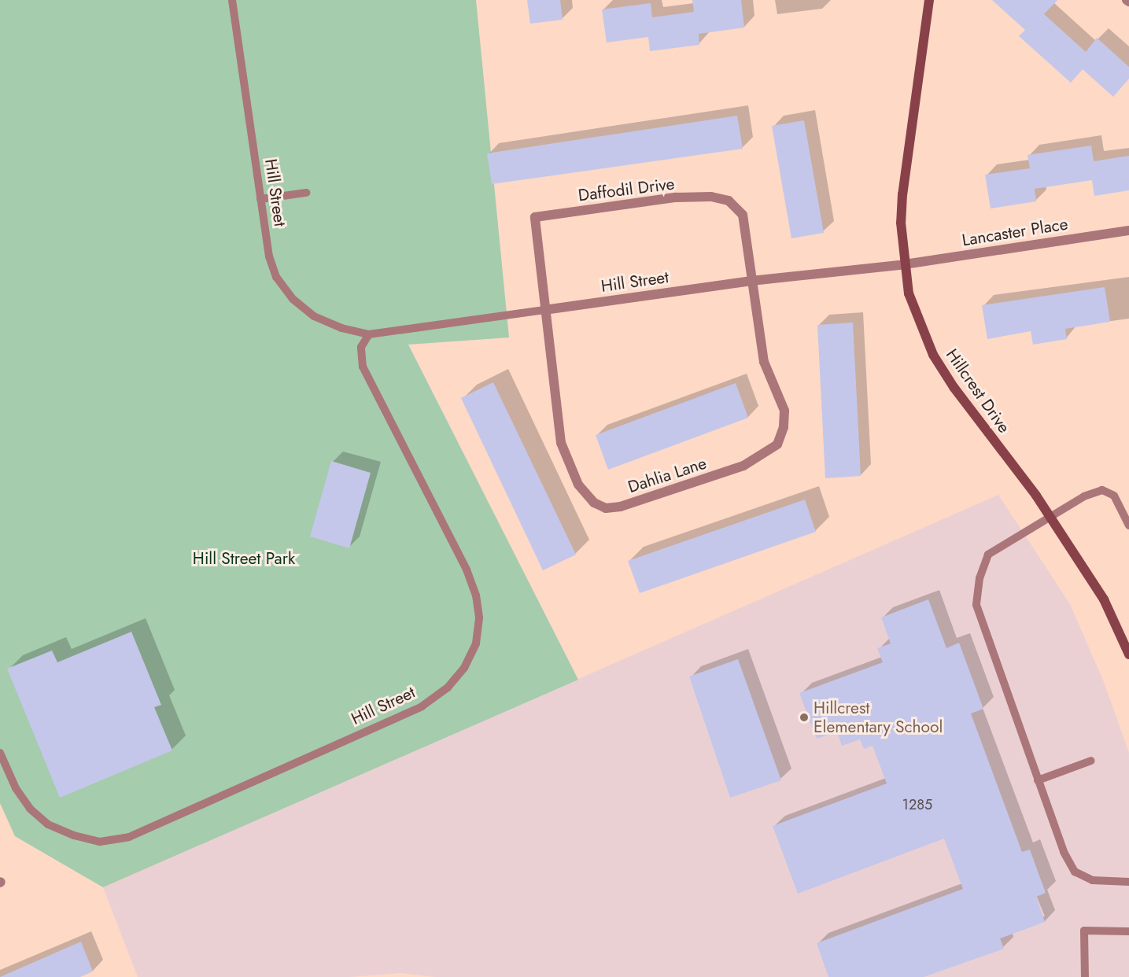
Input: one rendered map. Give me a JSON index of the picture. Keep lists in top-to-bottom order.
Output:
{
  "streets": {
    "street": [
      "Daffodil Drive",
      "Hill Street",
      "Lancaster Place",
      "Hillcrest Drive",
      "Dahlia Lane"
    ]
  },
  "crossings": [
    ["Daffodil Drive", "Hill Street"],
    ["Daffodil Drive", "Dahlia Lane"],
    ["Hill Street", "Lancaster Place"],
    ["Hill Street", "Hillcrest Drive"],
    ["Hill Street", "Dahlia Lane"],
    ["Lancaster Place", "Hillcrest Drive"]
  ],
  "parks": ["Hill Street Park"],
  "places": ["Hillcrest Elementary School"],
  "house_numbers": ["1285"]
}
